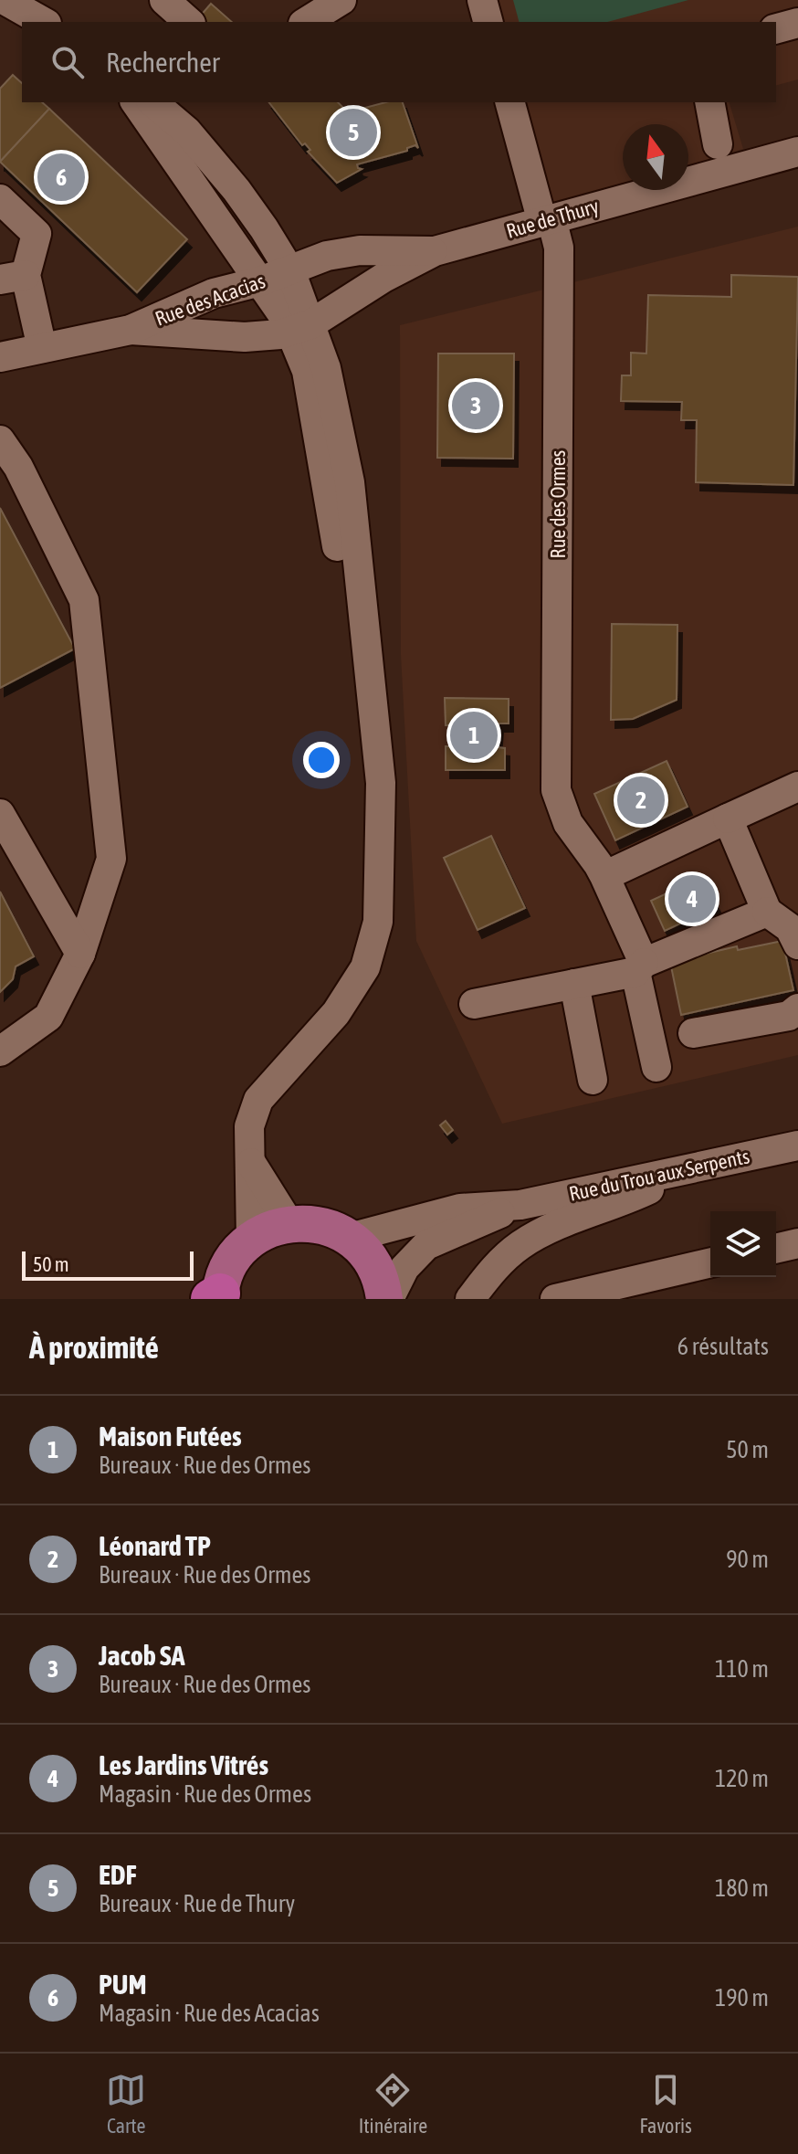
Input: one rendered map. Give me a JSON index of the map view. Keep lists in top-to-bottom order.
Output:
{
  "streets": {
    "street": [
      "Rue de Thury",
      "Rue des Acacias",
      "Rue des Ormes",
      "Rue du Trou aux Serpents"
    ]
  },
  "crossings": [
    ["Rue de Thury", "Rue des Acacias"],
    ["Rue de Thury", "Rue des Ormes"]
  ],
  "scale_bar": "50 m",
  "north": "top",
  "page": {
    "search": "Rechercher",
    "pins": [
      "5",
      "6",
      "3",
      "1",
      "2",
      "4"
    ],
    "scale": "50 m",
    "heading": ["À proximité", "6 résultats"],
    "list": [
      {
        "mark": "1",
        "name": "Maison Futées",
        "note": "Bureaux · Rue des Ormes",
        "value": "50 m"
      },
      {
        "mark": "2",
        "name": "Léonard TP",
        "note": "Bureaux · Rue des Ormes",
        "value": "90 m"
      },
      {
        "mark": "3",
        "name": "Jacob SA",
        "note": "Bureaux · Rue des Ormes",
        "value": "110 m"
      },
      {
        "mark": "4",
        "name": "Les Jardins Vitrés",
        "note": "Magasin · Rue des Ormes",
        "value": "120 m"
      },
      {
        "mark": "5",
        "name": "EDF",
        "note": "Bureaux · Rue de Thury",
        "value": "180 m"
      },
      {
        "mark": "6",
        "name": "PUM",
        "note": "Magasin · Rue des Acacias",
        "value": "190 m"
      }
    ],
    "nav": ["Carte", "Itinéraire", "Favoris"]
  }
}
